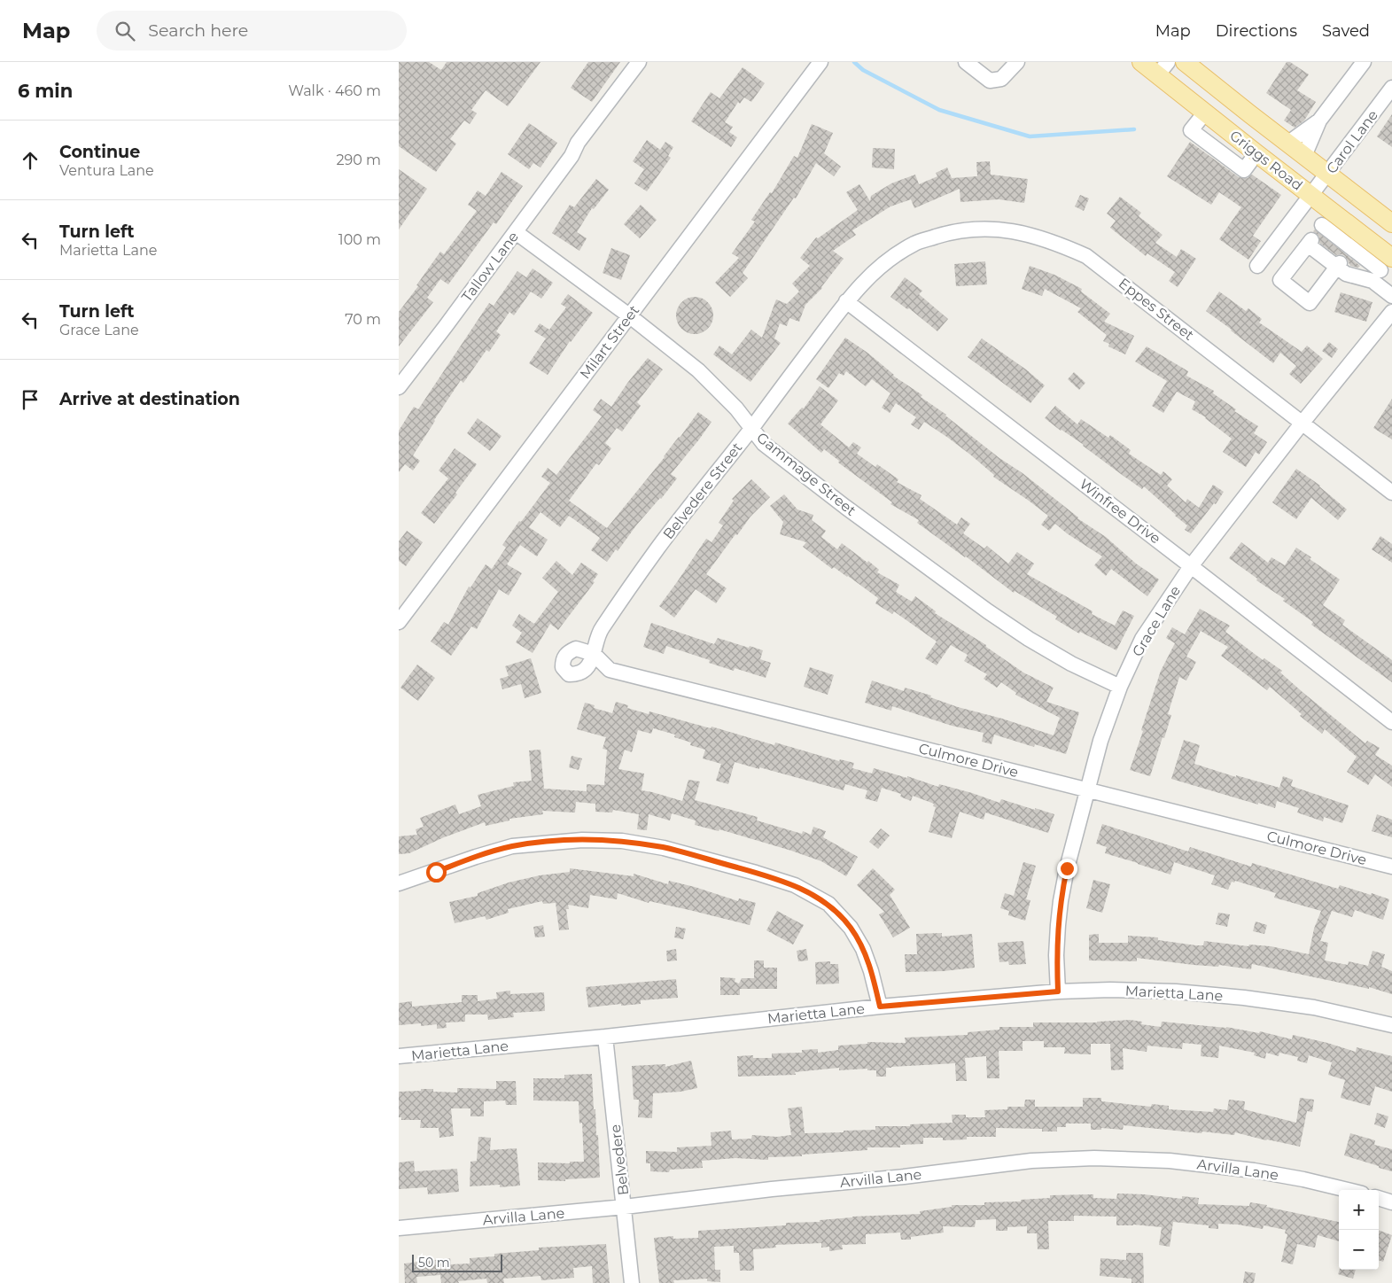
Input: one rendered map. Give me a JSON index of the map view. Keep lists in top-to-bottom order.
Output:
{
  "streets": {
    "main road": ["Griggs Road"],
    "street": [
      "Carol Lane",
      "Tallow Lane",
      "Eppes Street",
      "Milart Street",
      "Gammage Street",
      "Belvedere Street",
      "Winfree Drive",
      "Grace Lane",
      "Culmore Drive",
      "Marietta Lane",
      "Belvedere",
      "Arvilla Lane"
    ]
  },
  "crossings": [
    ["Carol Lane", "Griggs Road"],
    ["Tallow Lane", "Gammage Street"],
    ["Eppes Street", "Belvedere Street"],
    ["Eppes Street", "Grace Lane"],
    ["Milart Street", "Gammage Street"],
    ["Gammage Street", "Belvedere Street"],
    ["Gammage Street", "Grace Lane"],
    ["Belvedere Street", "Winfree Drive"],
    ["Belvedere Street", "Culmore Drive"],
    ["Winfree Drive", "Grace Lane"],
    ["Grace Lane", "Culmore Drive"],
    ["Grace Lane", "Marietta Lane"],
    ["Marietta Lane", "Belvedere"],
    ["Belvedere", "Arvilla Lane"]
  ],
  "scale_bar": "50 m",
  "page": {
    "header": "Map",
    "search": "Search here",
    "nav": ["Map", "Directions", "Saved"],
    "heading": ["6 min", "Walk · 460 m"],
    "list": [
      ["Continue", "Ventura Lane", "290 m"],
      ["Turn left", "Marietta Lane", "100 m"],
      ["Turn left", "Grace Lane", "70 m"],
      "Arrive at destination"
    ],
    "map_buttons": ["+", "−"],
    "scale": "50 m"
  }
}
